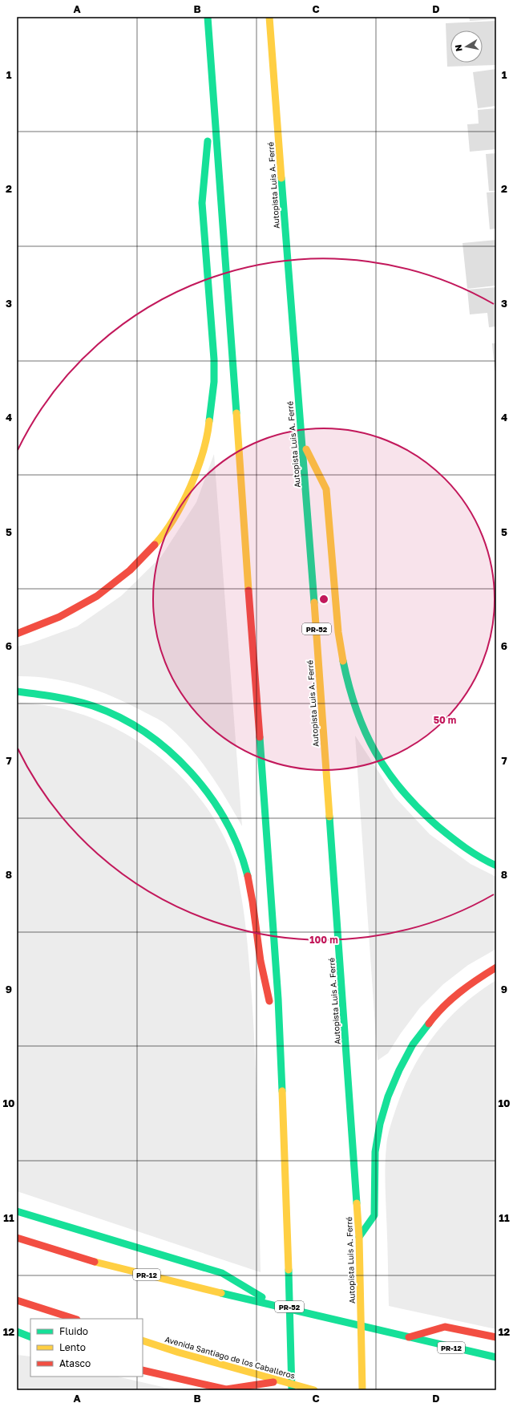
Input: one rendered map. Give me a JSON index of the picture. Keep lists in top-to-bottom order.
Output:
{
  "streets": {
    "highway": [
      "Autopista Luis A. Ferré",
      "PR-52",
      "PR-12",
      "Avenida Santiago de los Caballeros"
    ]
  },
  "legend": ["Fluido", "Lento", "Atasco"],
  "north": "left",
  "grid": {
    "columns": [
      "A",
      "B",
      "C",
      "D"
    ],
    "rows": [
      "1",
      "2",
      "3",
      "4",
      "5",
      "6",
      "7",
      "8",
      "9",
      "10",
      "11",
      "12"
    ]
  },
  "rings": ["50 m", "100 m"]
}
